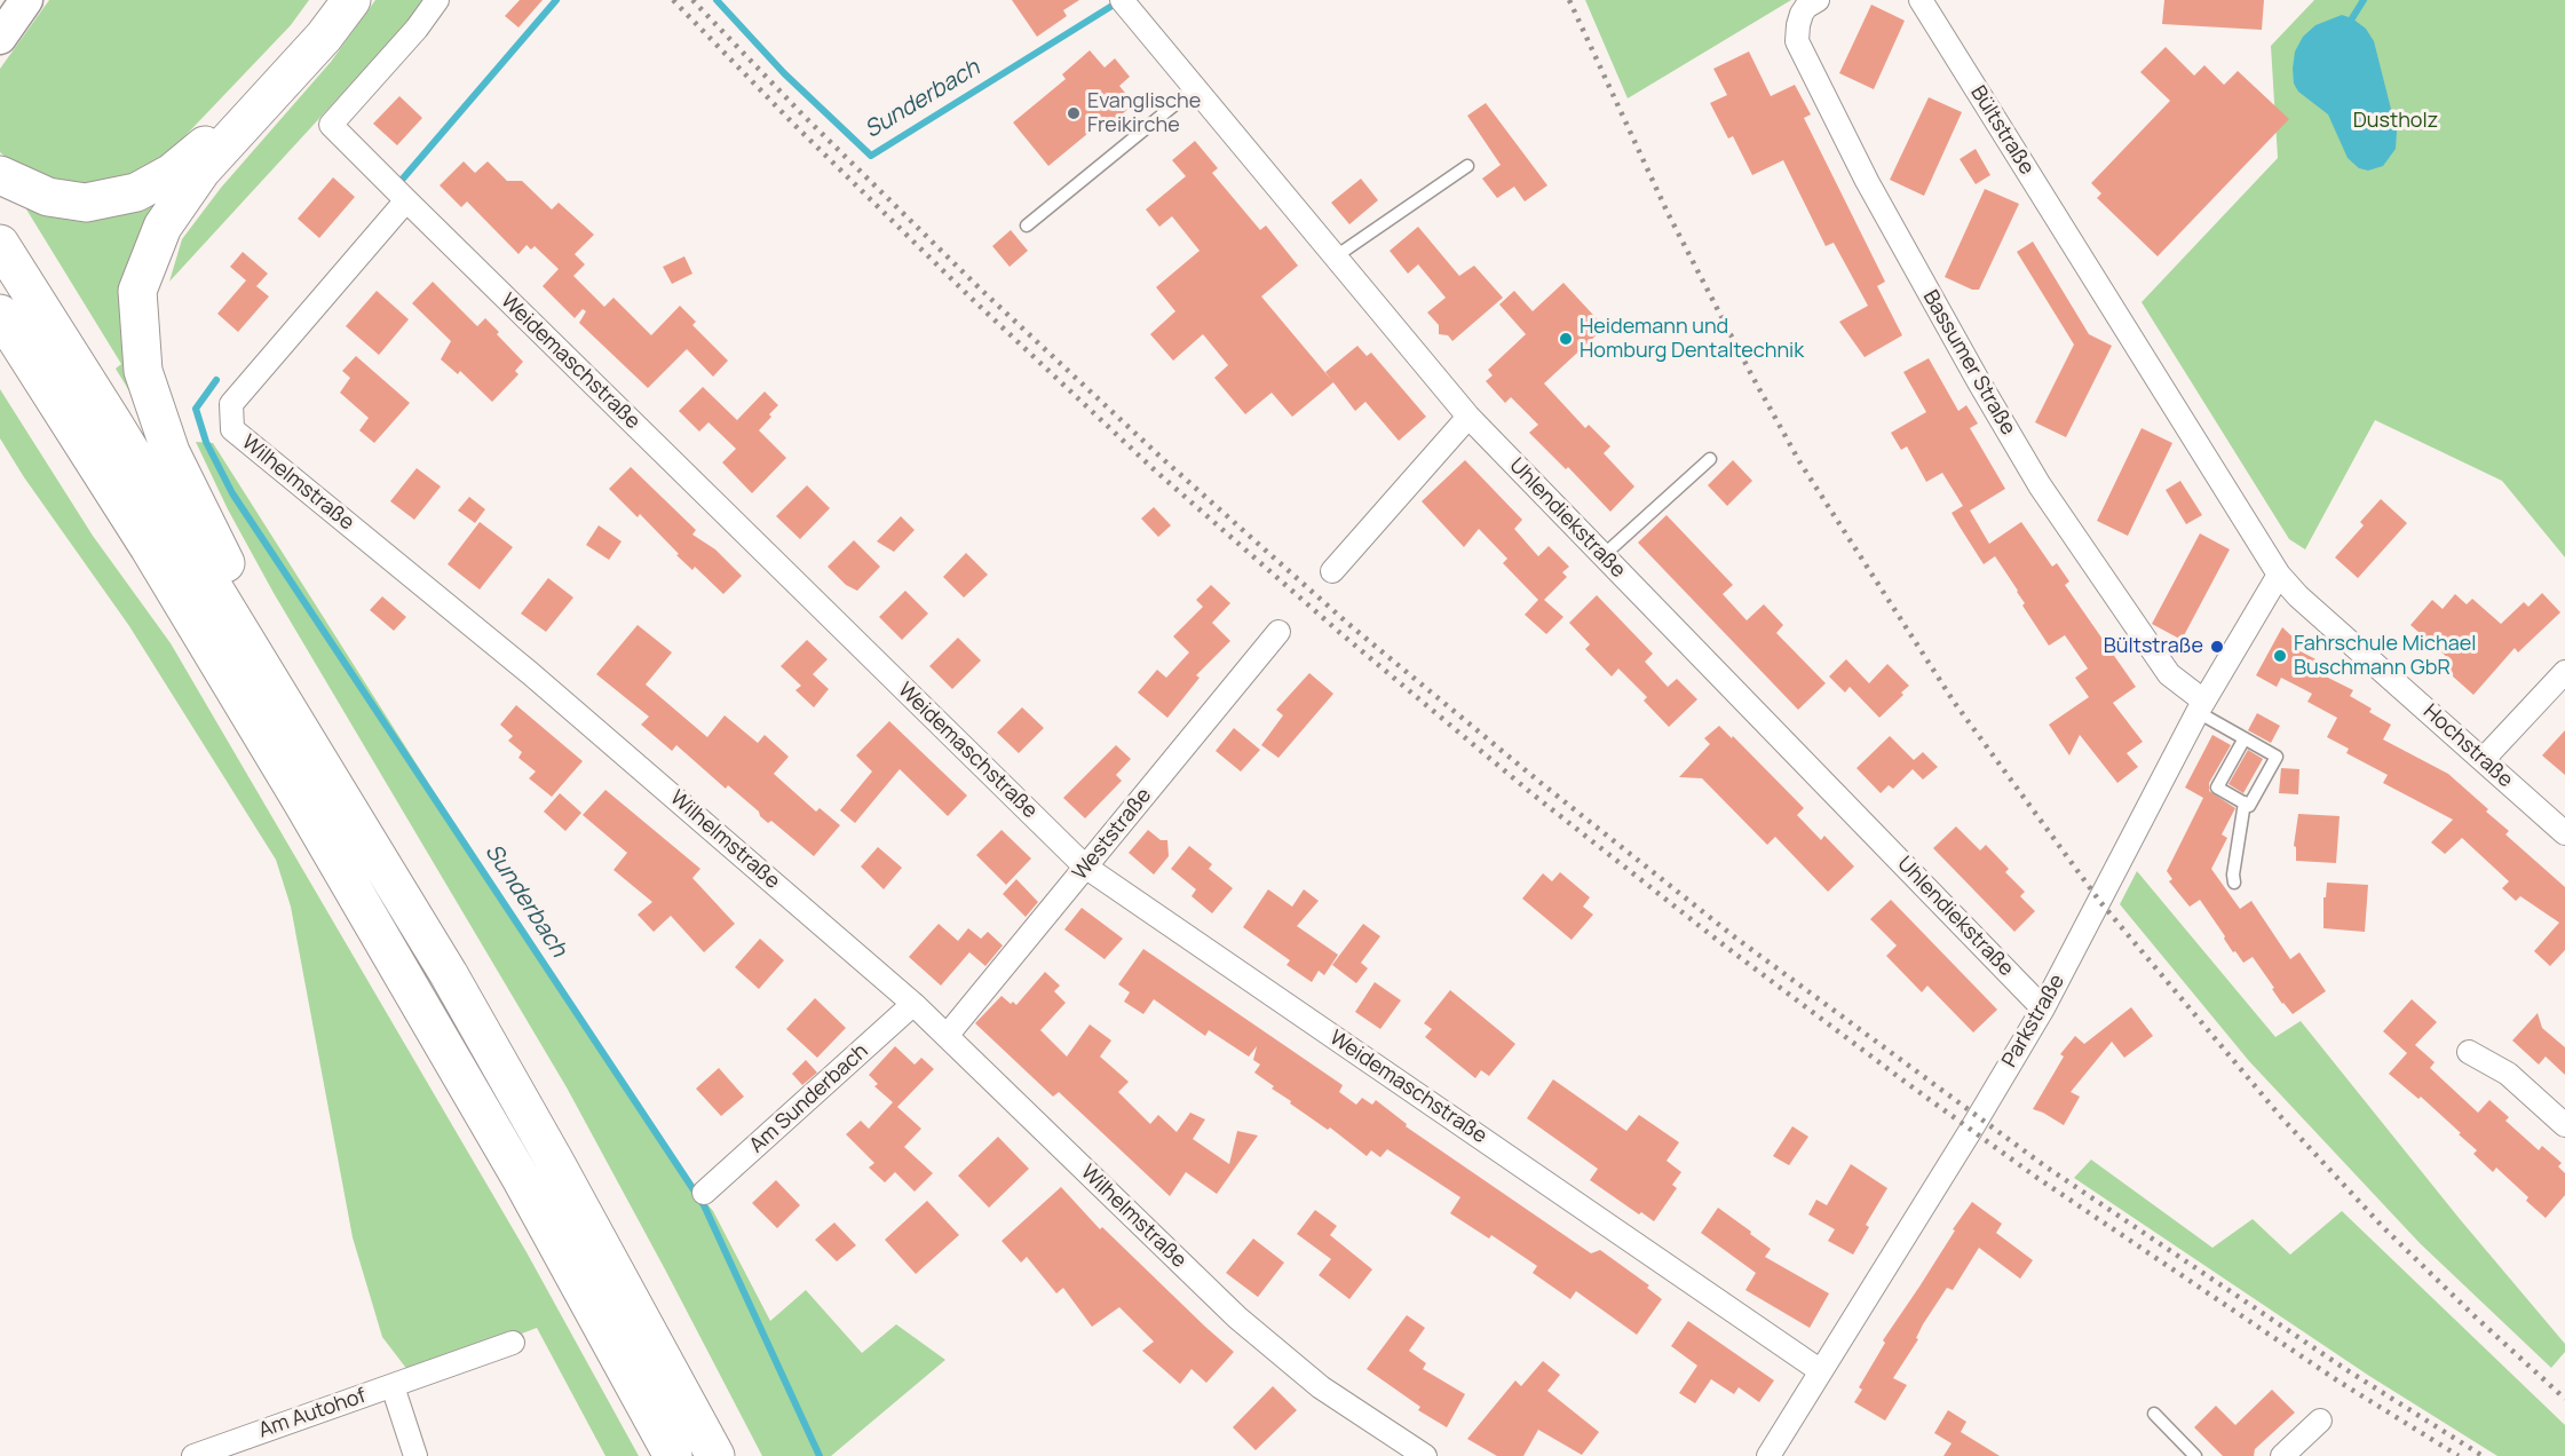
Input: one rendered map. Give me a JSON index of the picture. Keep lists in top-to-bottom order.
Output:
{
  "streets": {
    "street": [
      "Bültstraße",
      "Weidemaschstraße",
      "Bassumer Straße",
      "Wilhelmstraße",
      "Uhlendiekstraße",
      "Hochstraße",
      "Weststraße",
      "Parkstraße",
      "Am Sunderbach",
      "Am Autohof"
    ]
  },
  "crossings": [
    ["Bültstraße", "Hochstraße"],
    ["Bültstraße", "Parkstraße"],
    ["Weidemaschstraße", "Wilhelmstraße"],
    ["Weidemaschstraße", "Weststraße"],
    ["Weidemaschstraße", "Parkstraße"],
    ["Bassumer Straße", "Parkstraße"],
    ["Wilhelmstraße", "Weststraße"],
    ["Wilhelmstraße", "Am Sunderbach"],
    ["Uhlendiekstraße", "Parkstraße"],
    ["Hochstraße", "Parkstraße"]
  ],
  "water": ["Sunderbach"],
  "parks": ["Dustholz"],
  "places": [
    "Evanglische Freikirche",
    "Heidemann und Homburg Dentaltechnik",
    "Bültstraße",
    "Fahrschule Michael Buschmann GbR"
  ]
}
